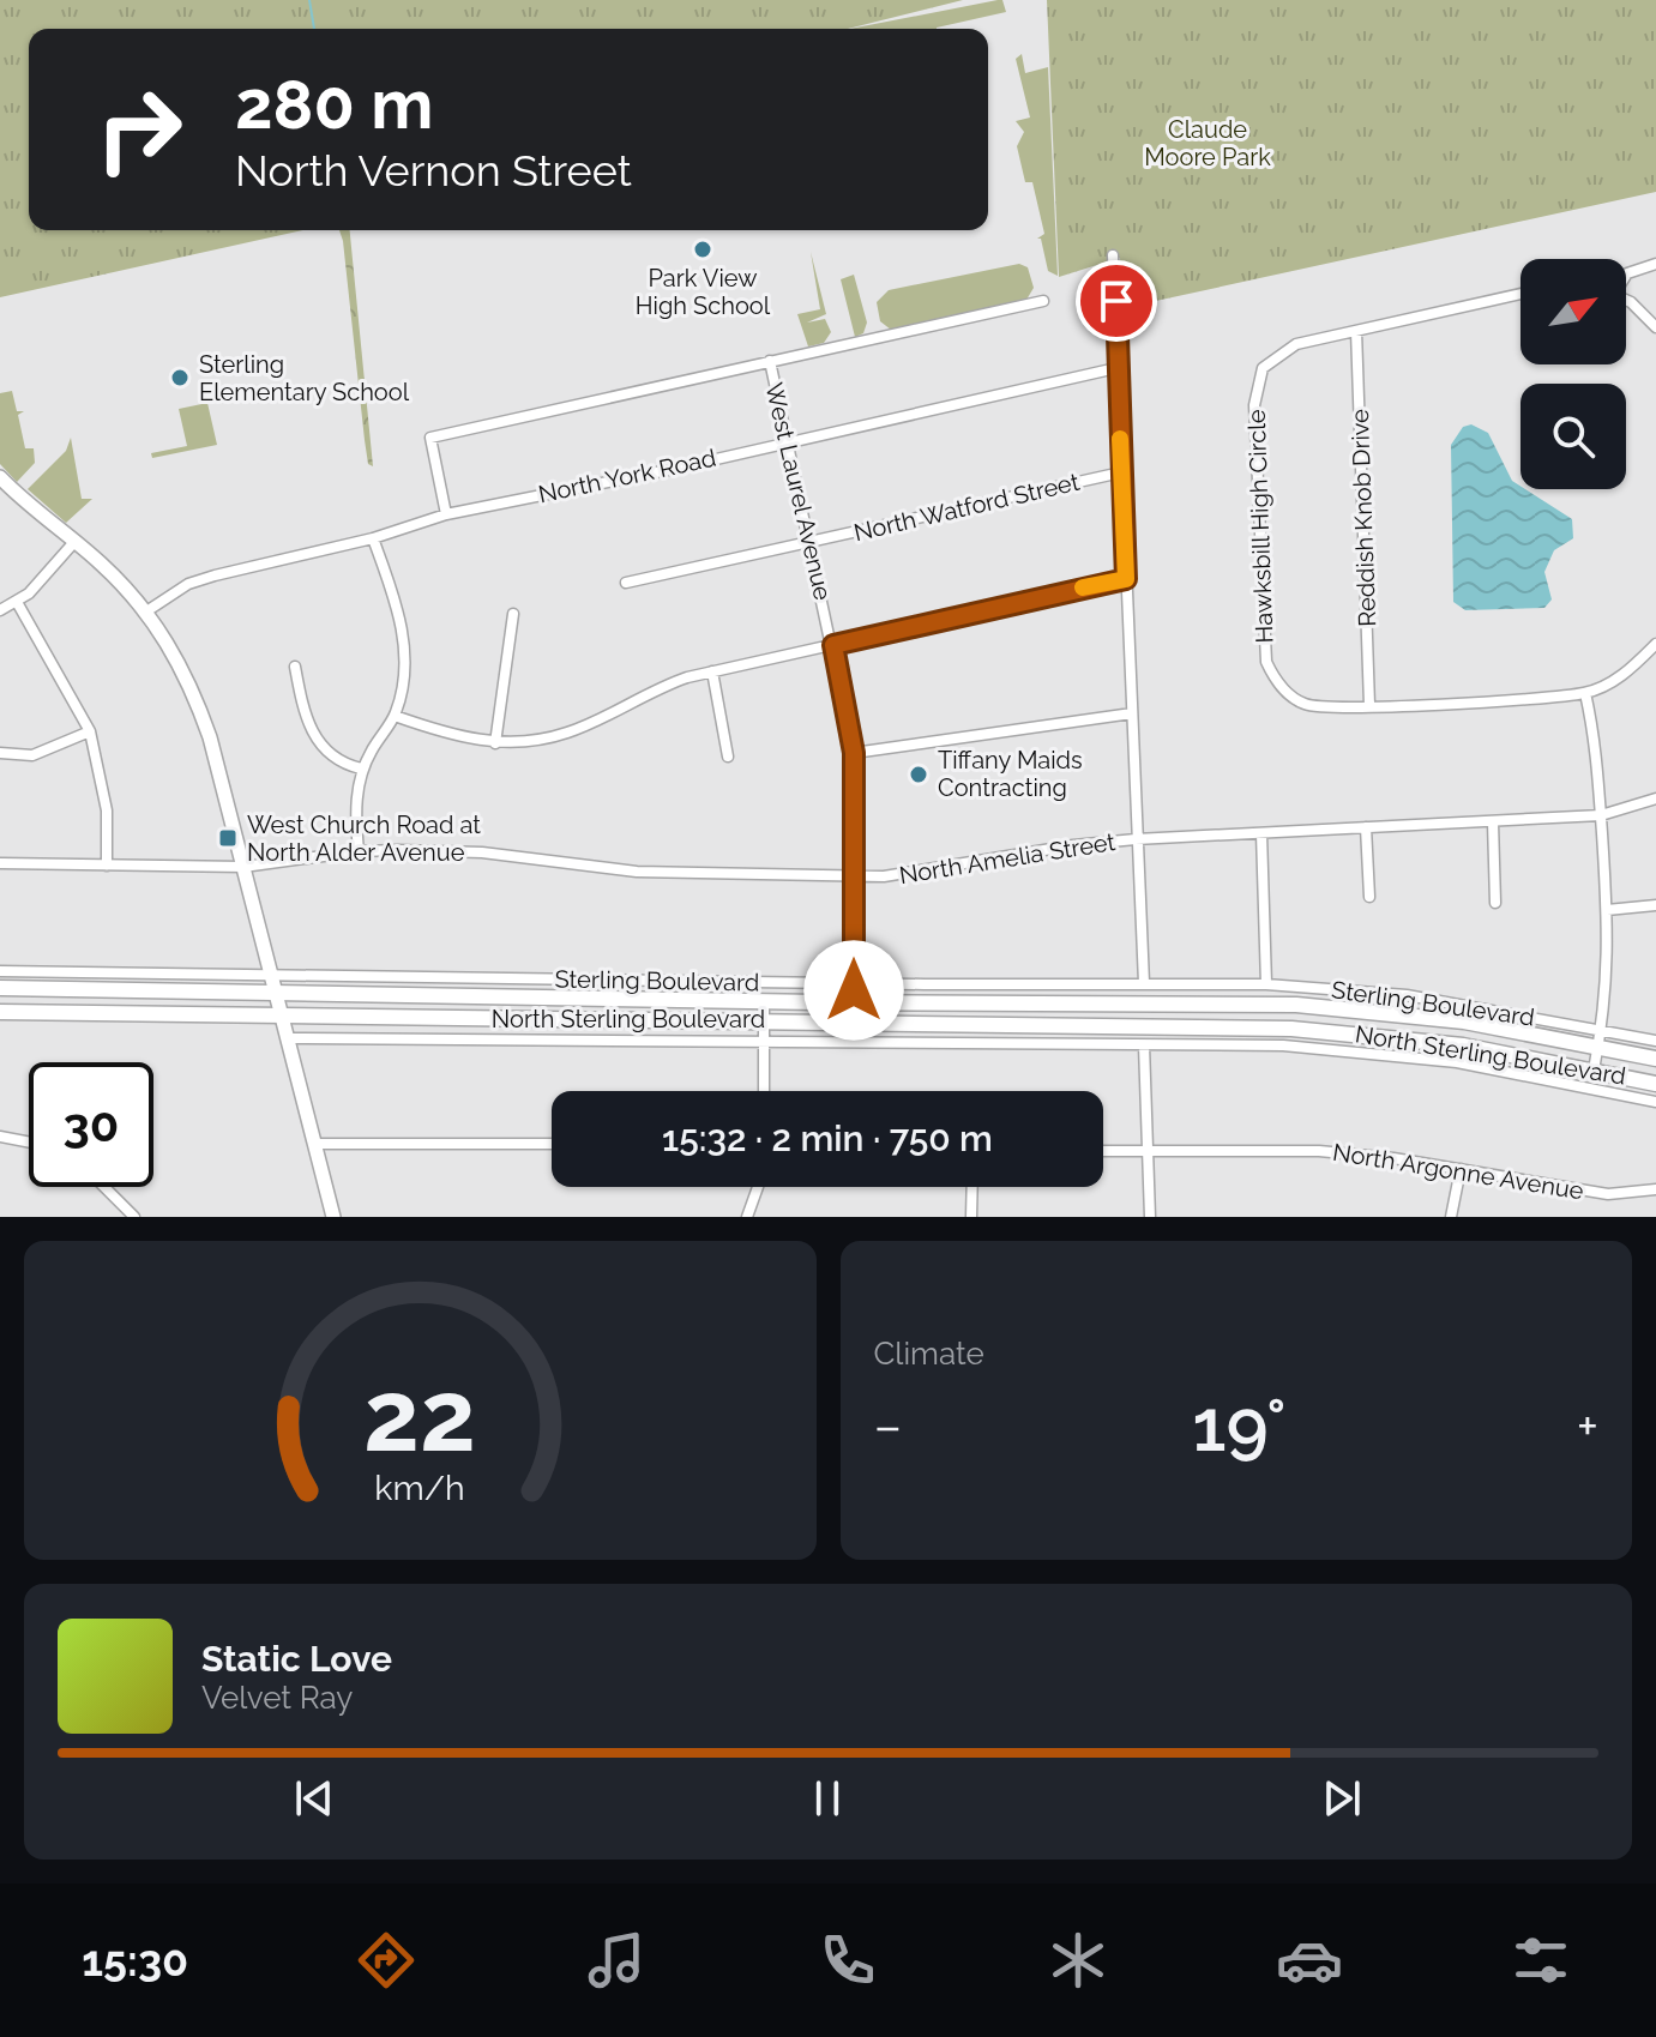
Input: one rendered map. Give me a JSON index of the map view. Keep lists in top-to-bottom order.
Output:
{
  "streets": {
    "main road": ["North Sterling Boulevard"],
    "street": [
      "North York Road",
      "West Laurel Avenue",
      "North Watford Street",
      "Reddish Knob Drive",
      "Hawksbill High Circle",
      "North Amelia Street",
      "Sterling Boulevard",
      "North Argonne Avenue"
    ]
  },
  "crossings": [
    ["North York Road", "West Laurel Avenue"],
    ["West Laurel Avenue", "North Watford Street"],
    ["West Laurel Avenue", "North Amelia Street"],
    ["West Laurel Avenue", "Sterling Boulevard"],
    ["West Laurel Avenue", "North Sterling Boulevard"],
    ["Reddish Knob Drive", "Hawksbill High Circle"]
  ],
  "parks": ["Claude Moore Park"],
  "places": {
    "other": ["Park View High School", "Sterling Elementary School", "Tiffany Maids Contracting"],
    "transit": ["West Church Road at North Alder Avenue"]
  },
  "north": "top right",
  "page": {
    "turn": ["280 m", "North Vernon Street"],
    "limit": "30",
    "trip": "15:32 · 2 min · 750 m",
    "tile": "Climate",
    "heat": ["−", "19°", "+"],
    "song": ["Static Love", "Velvet Ray"],
    "tabs": "15:30",
    "gauge": ["22", "km/h"]
  }
}
